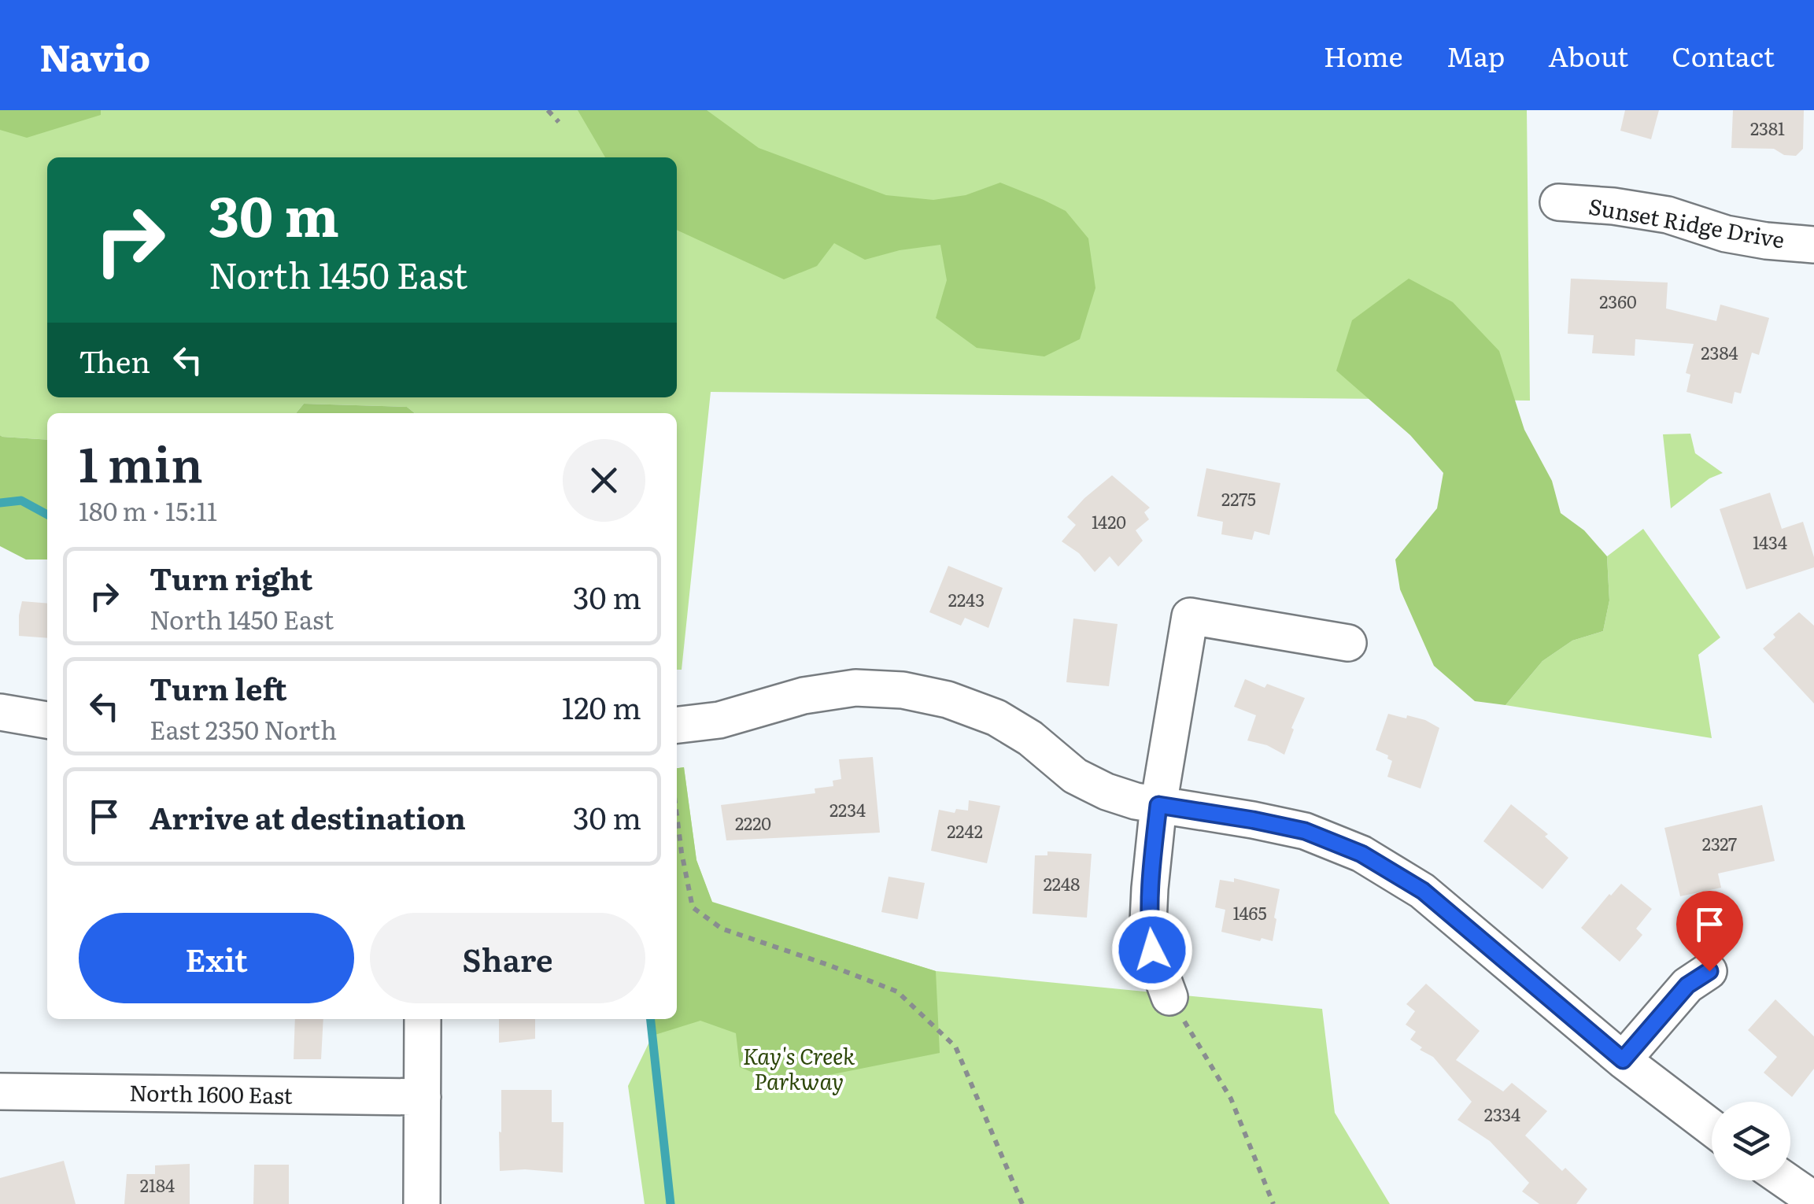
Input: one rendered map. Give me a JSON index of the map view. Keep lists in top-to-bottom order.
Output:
{
  "streets": {
    "street": ["Sunset Ridge Drive", "North 1600 East"]
  },
  "parks": ["Kay's Creek Parkway"],
  "house_numbers": [
    "2381",
    "2360",
    "2384",
    "2275",
    "1420",
    "1434",
    "2243",
    "2234",
    "2220",
    "2242",
    "2327",
    "2248",
    "1465",
    "2334",
    "2184"
  ],
  "page": {
    "header": "Navio",
    "nav": [
      "Home",
      "Map",
      "About",
      "Contact"
    ],
    "turn": ["30 m", "North 1450 East"],
    "then": "Then",
    "heading": ["1 min", "180 m · 15:11"],
    "list": [
      {
        "name": "Turn right",
        "note": "North 1450 East",
        "value": "30 m"
      },
      {
        "name": "Turn left",
        "note": "East 2350 North",
        "value": "120 m"
      },
      {
        "name": "Arrive at destination",
        "value": "30 m"
      }
    ],
    "buttons": ["Exit", "Share"]
  }
}
